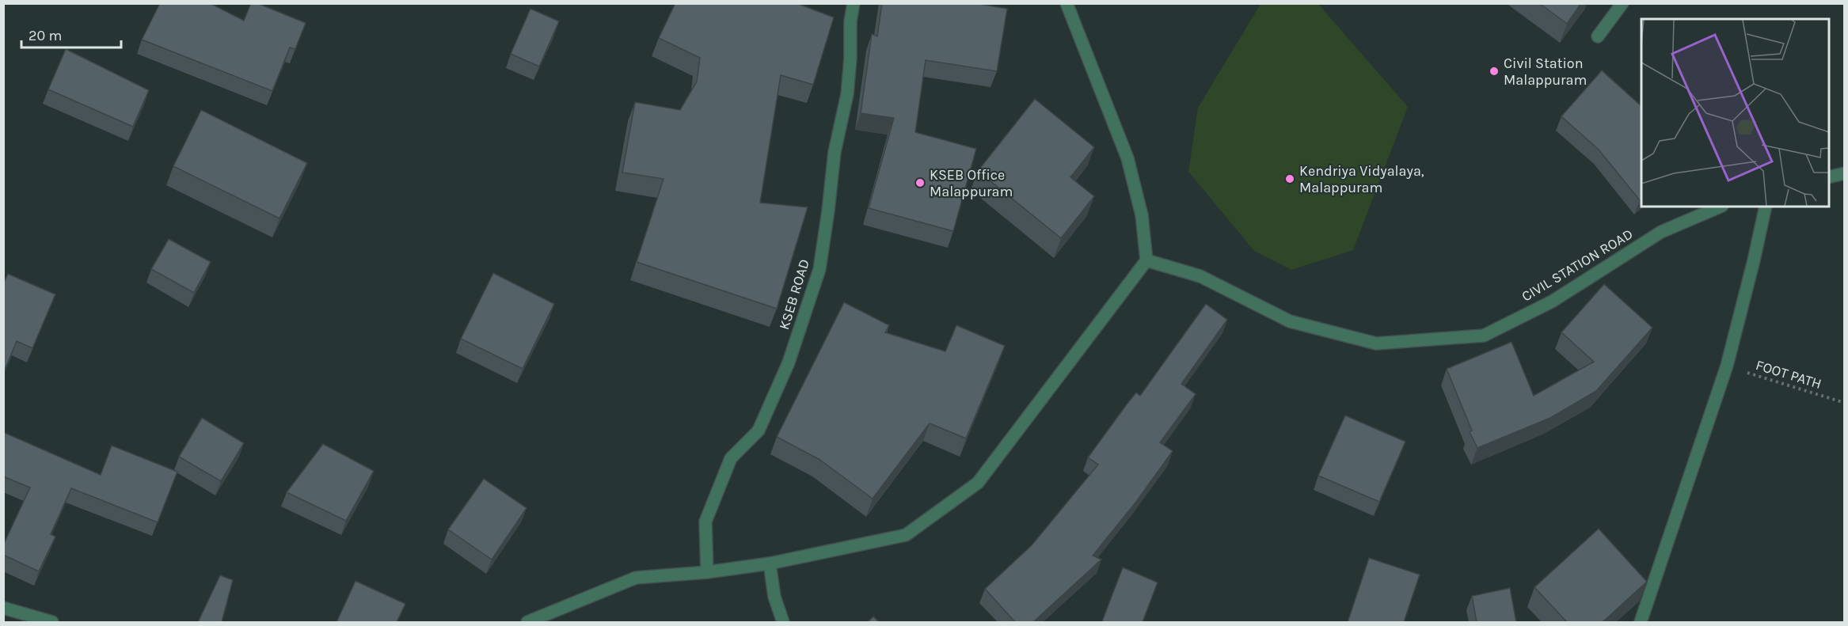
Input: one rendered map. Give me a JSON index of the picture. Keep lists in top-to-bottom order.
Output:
{
  "streets": {
    "street": ["CIVIL STATION ROAD", "KSEB ROAD"],
    "path": ["FOOT PATH"]
  },
  "places": ["Civil Station Malappuram", "Kendriya Vidyalaya, Malappuram", "KSEB Office Malappuram"],
  "scale_bar": "20 m"
}
